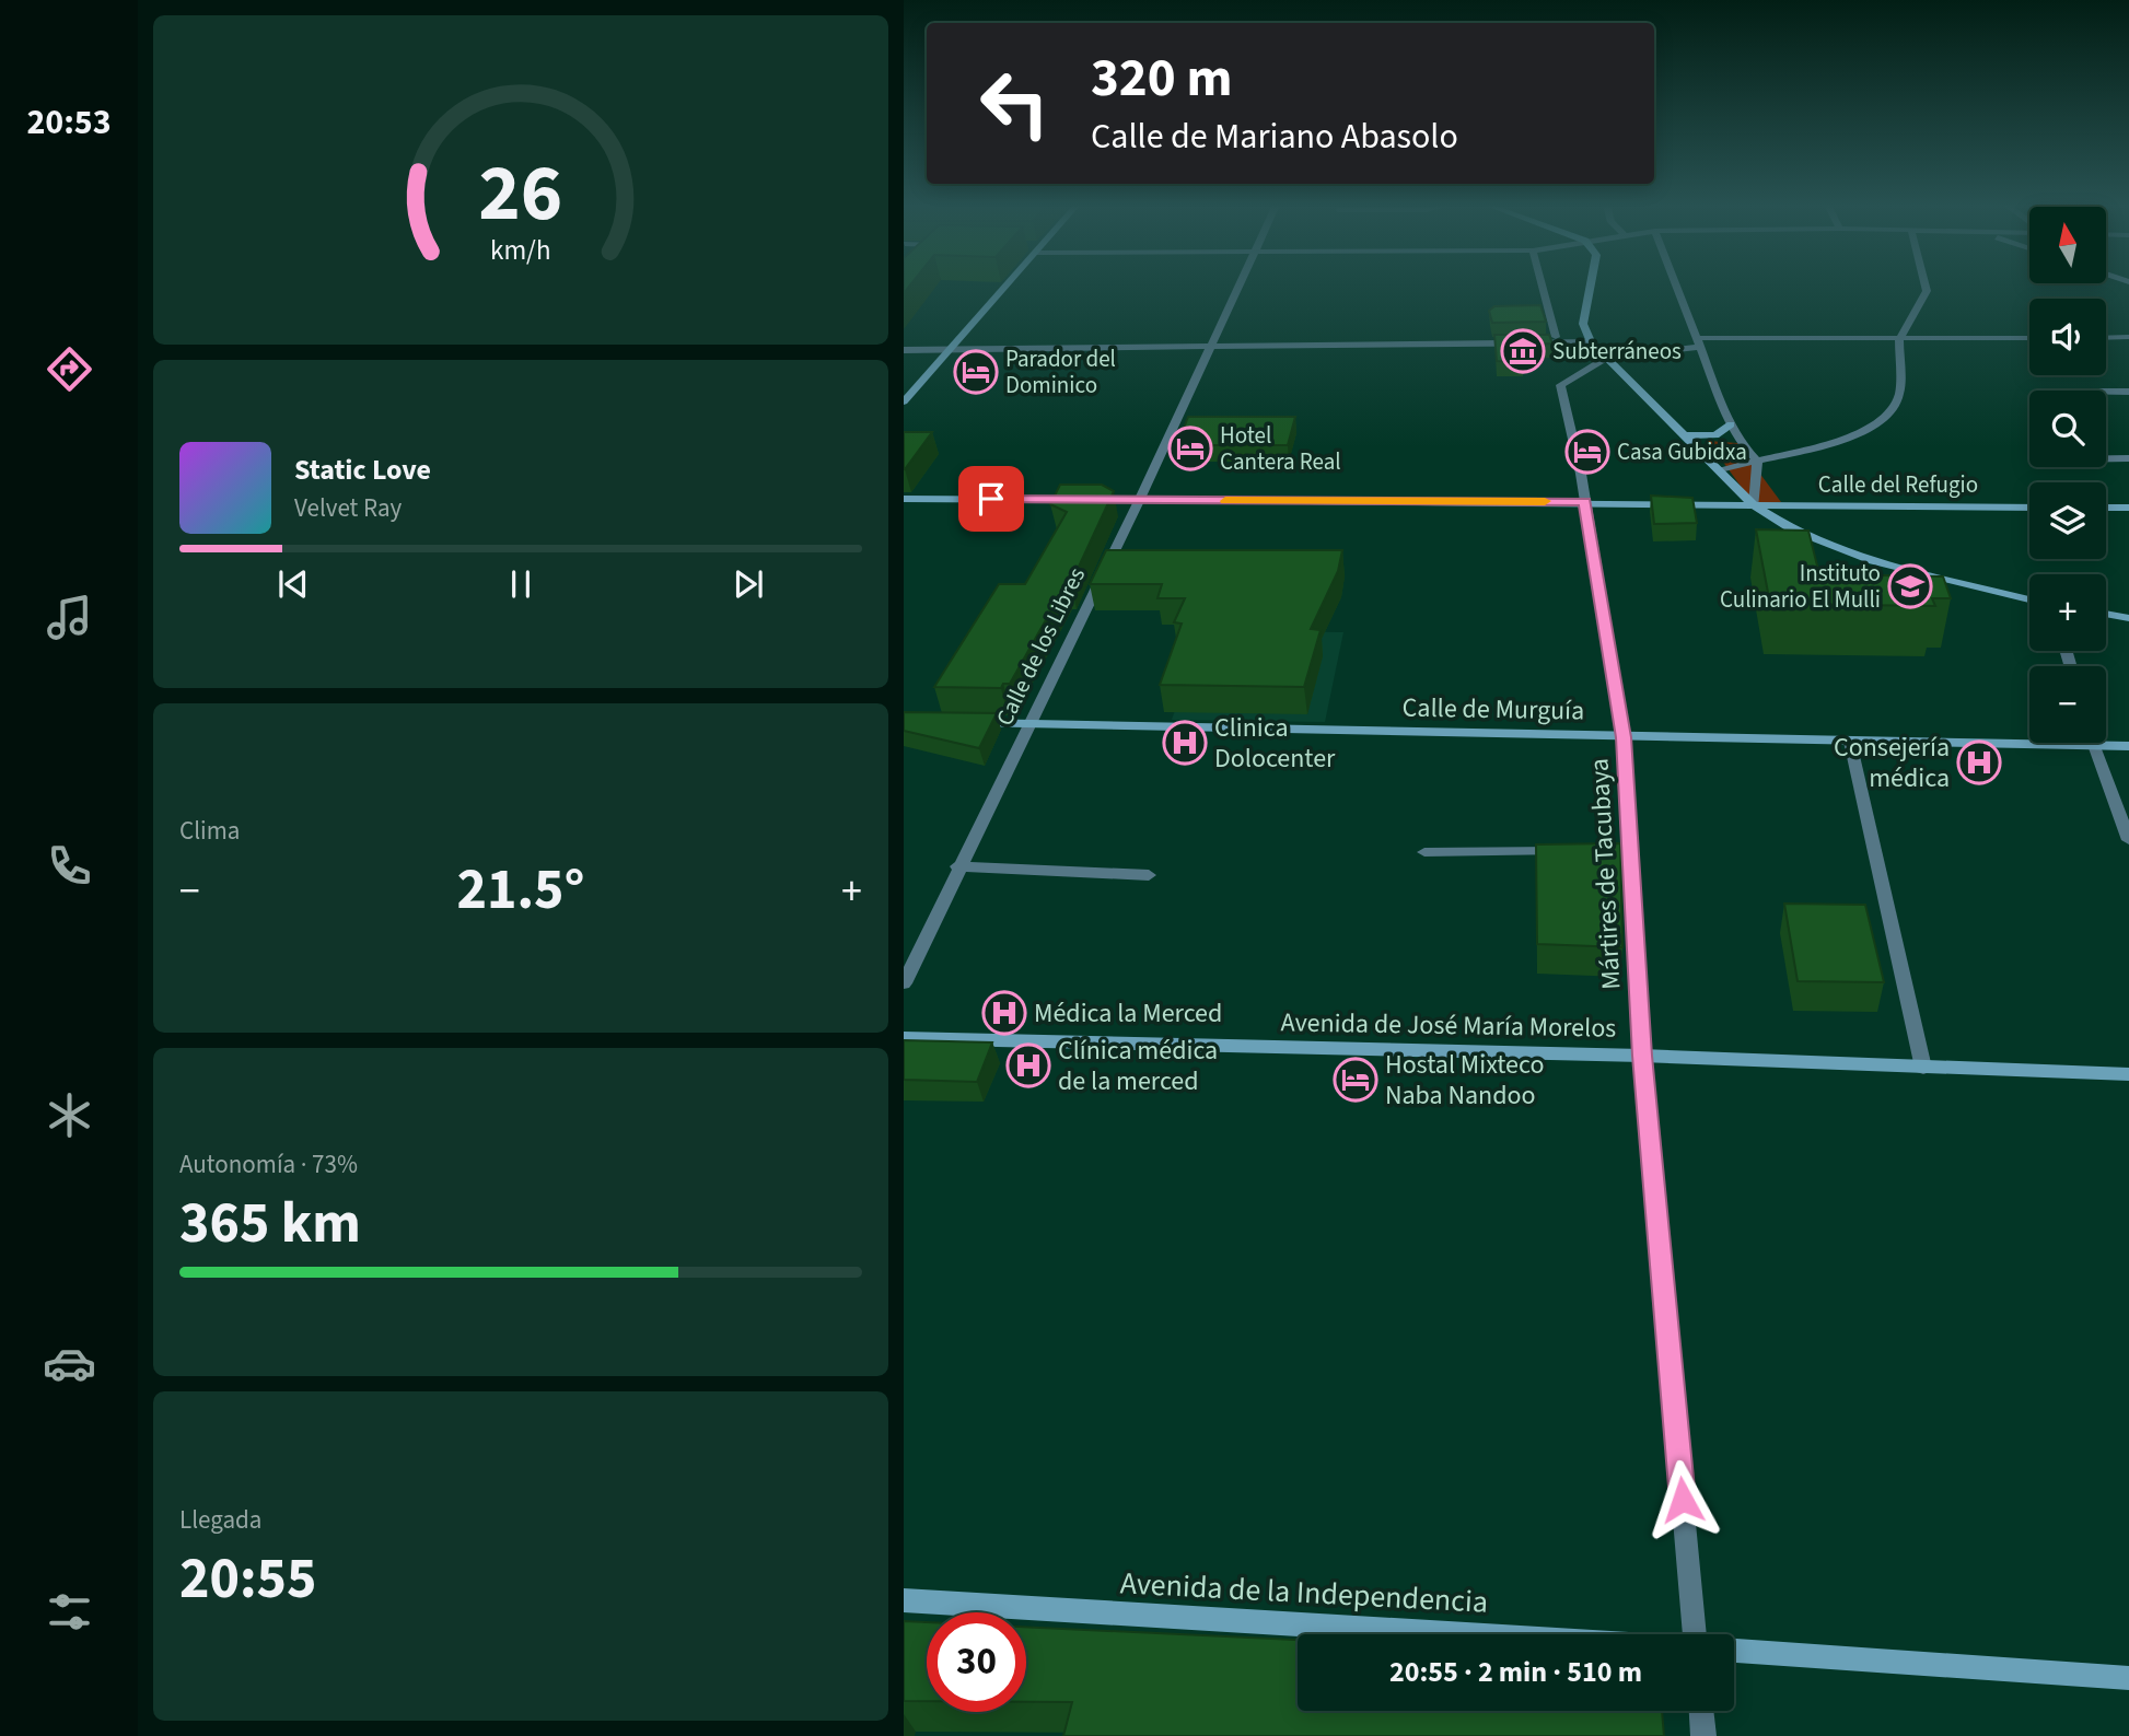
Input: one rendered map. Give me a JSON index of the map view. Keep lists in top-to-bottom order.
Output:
{
  "streets": {
    "main road": [
      "Calle del Refugio",
      "Calle de Murguía",
      "Avenida de José María Morelos",
      "Avenida de la Independencia"
    ],
    "street": ["Calle de los Libres", "Mártires de Tacubaya"]
  },
  "crossings": [
    ["Calle del Refugio", "Calle de los Libres"],
    ["Calle del Refugio", "Mártires de Tacubaya"],
    ["Calle de los Libres", "Calle de Murguía"],
    ["Calle de Murguía", "Mártires de Tacubaya"],
    ["Mártires de Tacubaya", "Avenida de José María Morelos"]
  ],
  "places": {
    "museum": ["Subterráneos"],
    "hotel": [
      "Parador del Dominico",
      "Hotel Cantera Real",
      "Casa Gubidxa",
      "Hostal Mixteco Naba Nandoo"
    ],
    "school or university": ["Instituto Culinario El Mulli"],
    "hospital": [
      "Clinica Dolocenter",
      "Consejería médica",
      "Médica la Merced",
      "Clínica médica de la merced"
    ]
  },
  "north": "top",
  "page": {
    "tabs": "20:53",
    "turn": ["320 m", "Calle de Mariano Abasolo"],
    "map_buttons": ["+", "−"],
    "song": ["Static Love", "Velvet Ray"],
    "tile": [
      "Clima",
      ["Autonomía · 73%", "365 km"],
      ["Llegada", "20:55"]
    ],
    "heat": ["−", "21.5°", "+"],
    "limit": "30",
    "trip": "20:55 · 2 min · 510 m",
    "gauge": ["26", "km/h"]
  }
}
